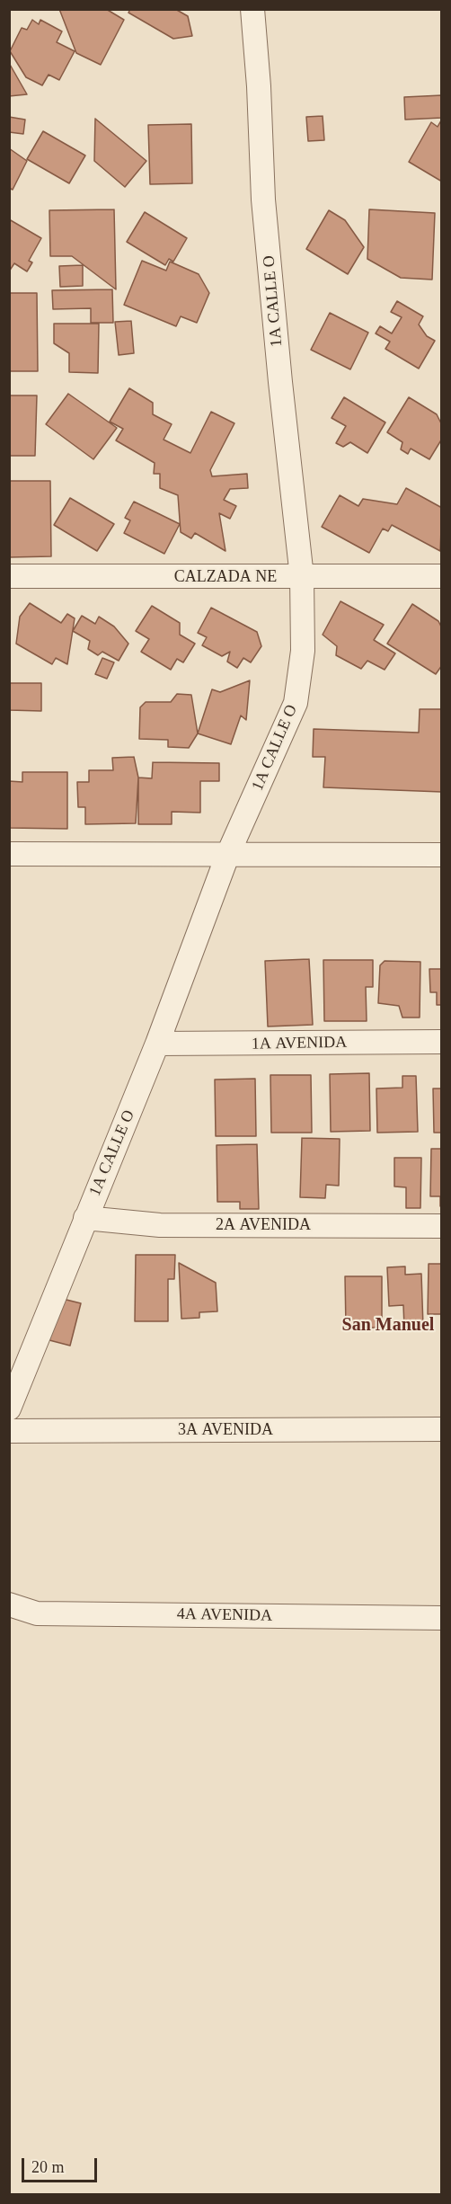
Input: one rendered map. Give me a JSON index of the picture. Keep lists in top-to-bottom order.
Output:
{
  "streets": {
    "street": [
      "1A CALLE O",
      "CALZADA NE",
      "1A AVENIDA",
      "2A AVENIDA",
      "3A AVENIDA",
      "4A AVENIDA"
    ]
  },
  "crossings": [
    ["1A CALLE O", "CALZADA NE"],
    ["1A CALLE O", "1A AVENIDA"],
    ["1A CALLE O", "2A AVENIDA"]
  ],
  "districts": ["San Manuel"],
  "scale_bar": "20 m"
}
